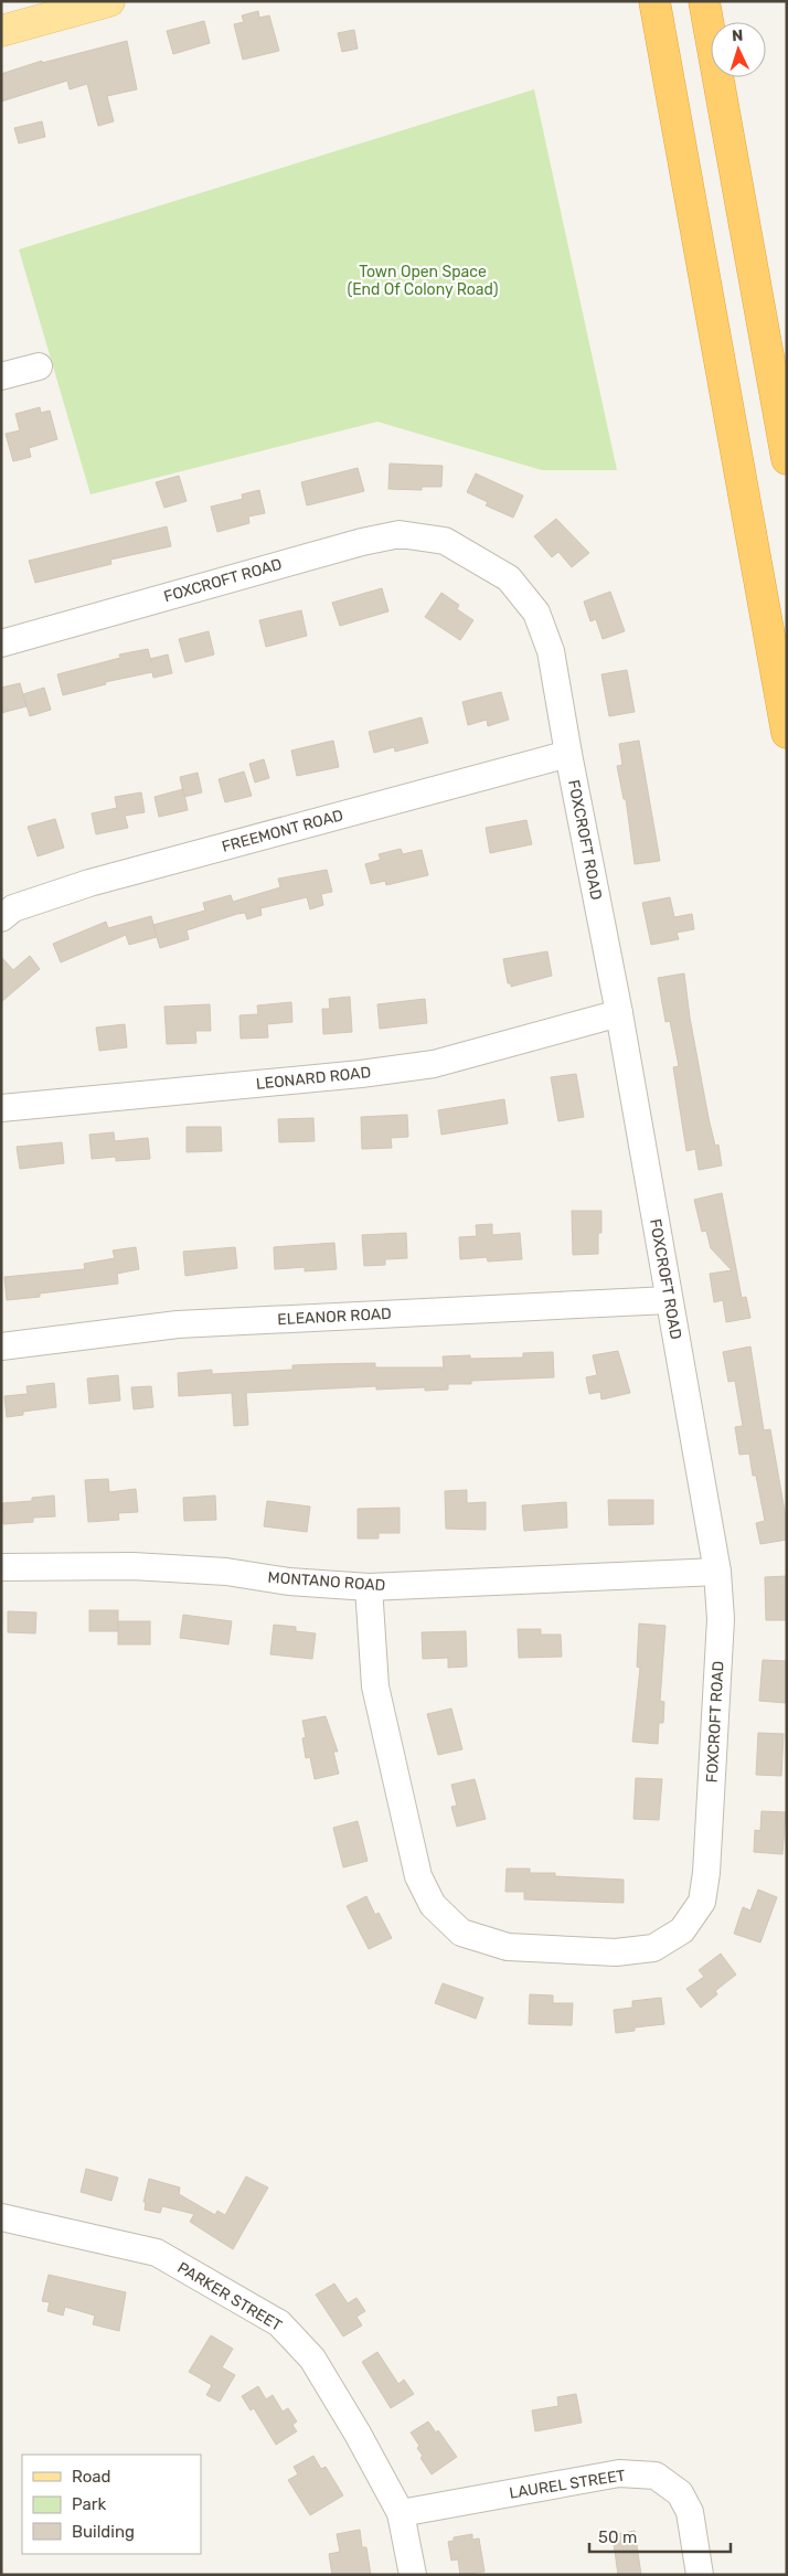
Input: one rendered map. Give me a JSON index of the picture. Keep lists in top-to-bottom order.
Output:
{
  "streets": {
    "street": [
      "FOXCROFT ROAD",
      "FREEMONT ROAD",
      "LEONARD ROAD",
      "ELEANOR ROAD",
      "MONTANO ROAD",
      "PARKER STREET",
      "LAUREL STREET"
    ]
  },
  "crossings": [
    ["FOXCROFT ROAD", "FREEMONT ROAD"],
    ["FOXCROFT ROAD", "LEONARD ROAD"],
    ["FOXCROFT ROAD", "ELEANOR ROAD"],
    ["FOXCROFT ROAD", "MONTANO ROAD"],
    ["PARKER STREET", "LAUREL STREET"]
  ],
  "parks": ["Town Open Space (End Of Colony Road)"],
  "legend": ["Road", "Park", "Building"],
  "scale_bar": "50 m",
  "north": "top"
}
